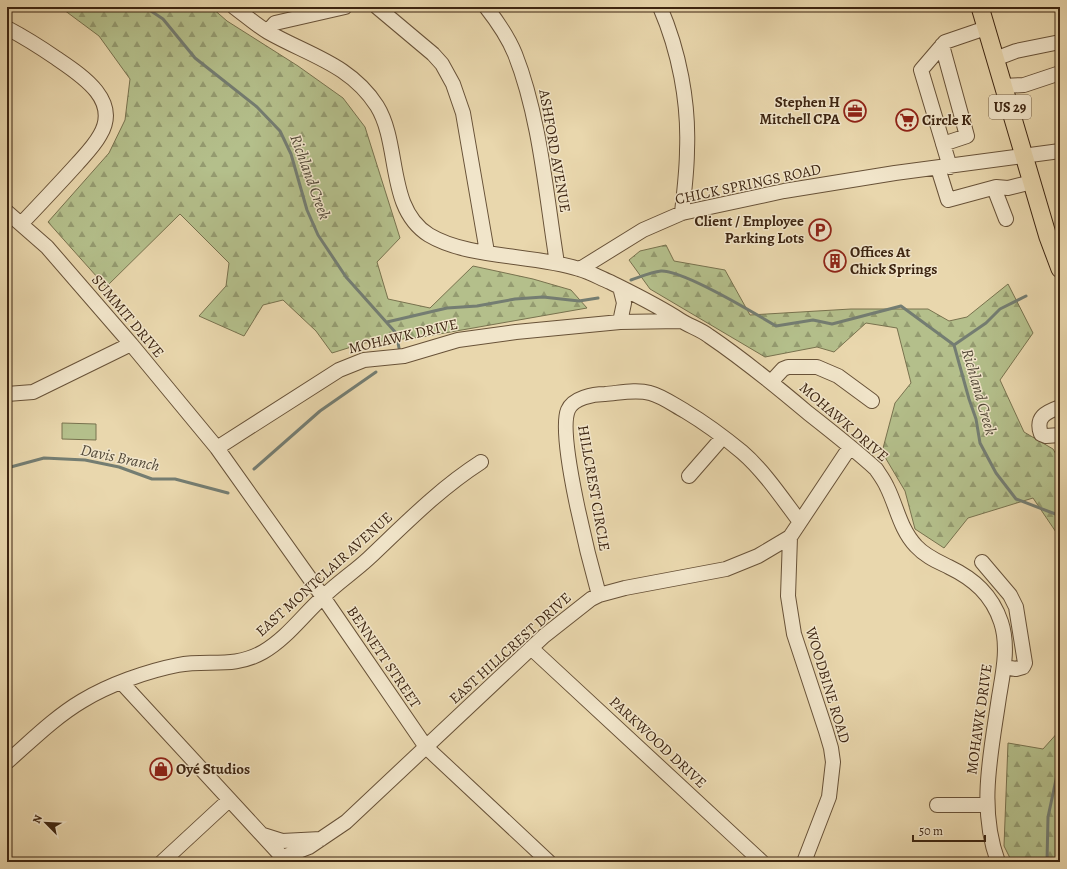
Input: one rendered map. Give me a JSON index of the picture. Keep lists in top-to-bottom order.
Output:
{
  "streets": {
    "main road": ["US 29"],
    "street": [
      "ASHFORD AVENUE",
      "CHICK SPRINGS ROAD",
      "SUMMIT DRIVE",
      "MOHAWK DRIVE",
      "HILLCREST CIRCLE",
      "EAST MONTCLAIR AVENUE",
      "EAST HILLCREST DRIVE",
      "BENNETT STREET",
      "WOODBINE ROAD",
      "PARKWOOD DRIVE"
    ]
  },
  "crossings": [
    ["US 29", "CHICK SPRINGS ROAD"],
    ["CHICK SPRINGS ROAD", "MOHAWK DRIVE"],
    ["SUMMIT DRIVE", "MOHAWK DRIVE"],
    ["SUMMIT DRIVE", "BENNETT STREET"],
    ["MOHAWK DRIVE", "EAST HILLCREST DRIVE"],
    ["MOHAWK DRIVE", "BENNETT STREET"],
    ["HILLCREST CIRCLE", "EAST HILLCREST DRIVE"],
    ["EAST MONTCLAIR AVENUE", "BENNETT STREET"],
    ["EAST HILLCREST DRIVE", "BENNETT STREET"],
    ["EAST HILLCREST DRIVE", "WOODBINE ROAD"],
    ["EAST HILLCREST DRIVE", "PARKWOOD DRIVE"]
  ],
  "water": ["Richland Creek", "Davis Branch"],
  "places": {
    "office": ["Stephen H Mitchell CPA"],
    "supermarket": ["Circle K"],
    "parking": ["Client / Employee Parking Lots"],
    "building": ["Offices At Chick Springs"],
    "shop": ["Oyé Studios"]
  },
  "scale_bar": "50 m",
  "north": "top left"
}
